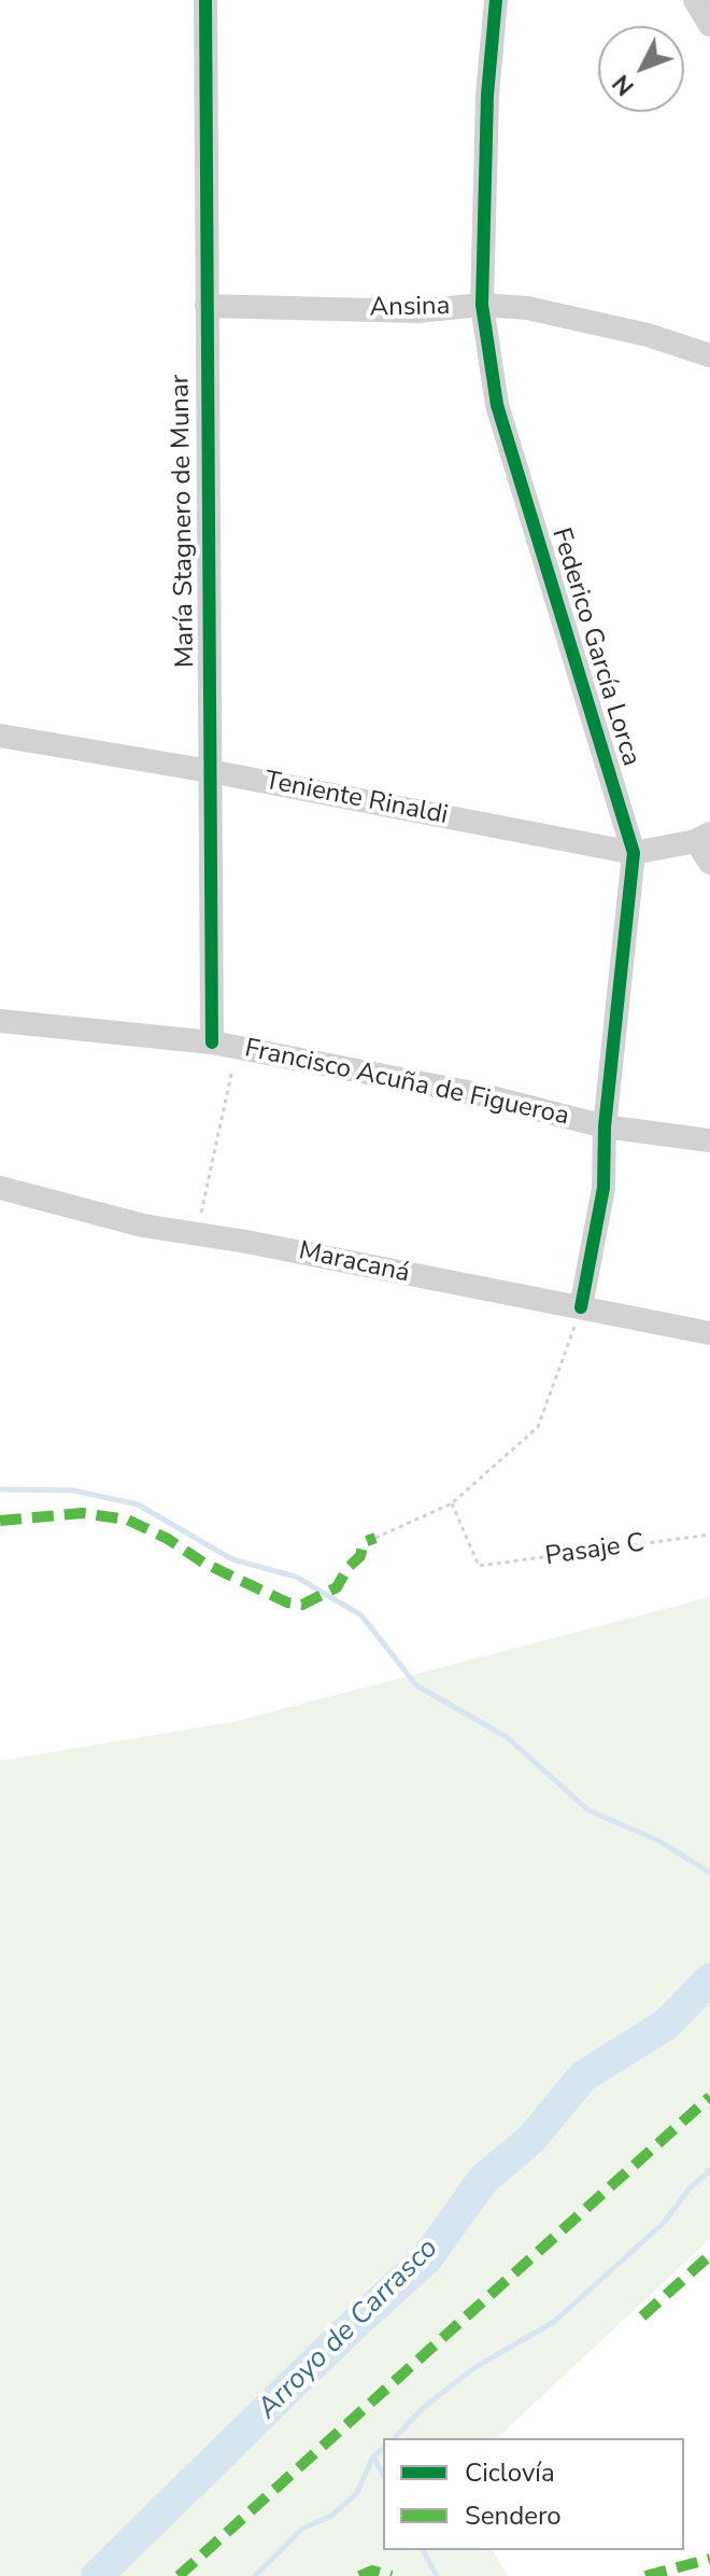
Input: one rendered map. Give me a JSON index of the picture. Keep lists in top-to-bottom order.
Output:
{
  "streets": {
    "street": [
      "Ansina",
      "María Stagnero de Munar",
      "Federico García Lorca",
      "Teniente Rinaldi",
      "Francisco Acuña de Figueroa",
      "Maracaná"
    ],
    "path": ["Pasaje C"]
  },
  "crossings": [
    ["Ansina", "María Stagnero de Munar"],
    ["Ansina", "Federico García Lorca"],
    ["María Stagnero de Munar", "Teniente Rinaldi"],
    ["María Stagnero de Munar", "Francisco Acuña de Figueroa"],
    ["Federico García Lorca", "Teniente Rinaldi"],
    ["Federico García Lorca", "Francisco Acuña de Figueroa"],
    ["Federico García Lorca", "Maracaná"]
  ],
  "water": ["Arroyo de Carrasco"],
  "legend": ["Ciclovía", "Sendero"],
  "north": "bottom left"
}
